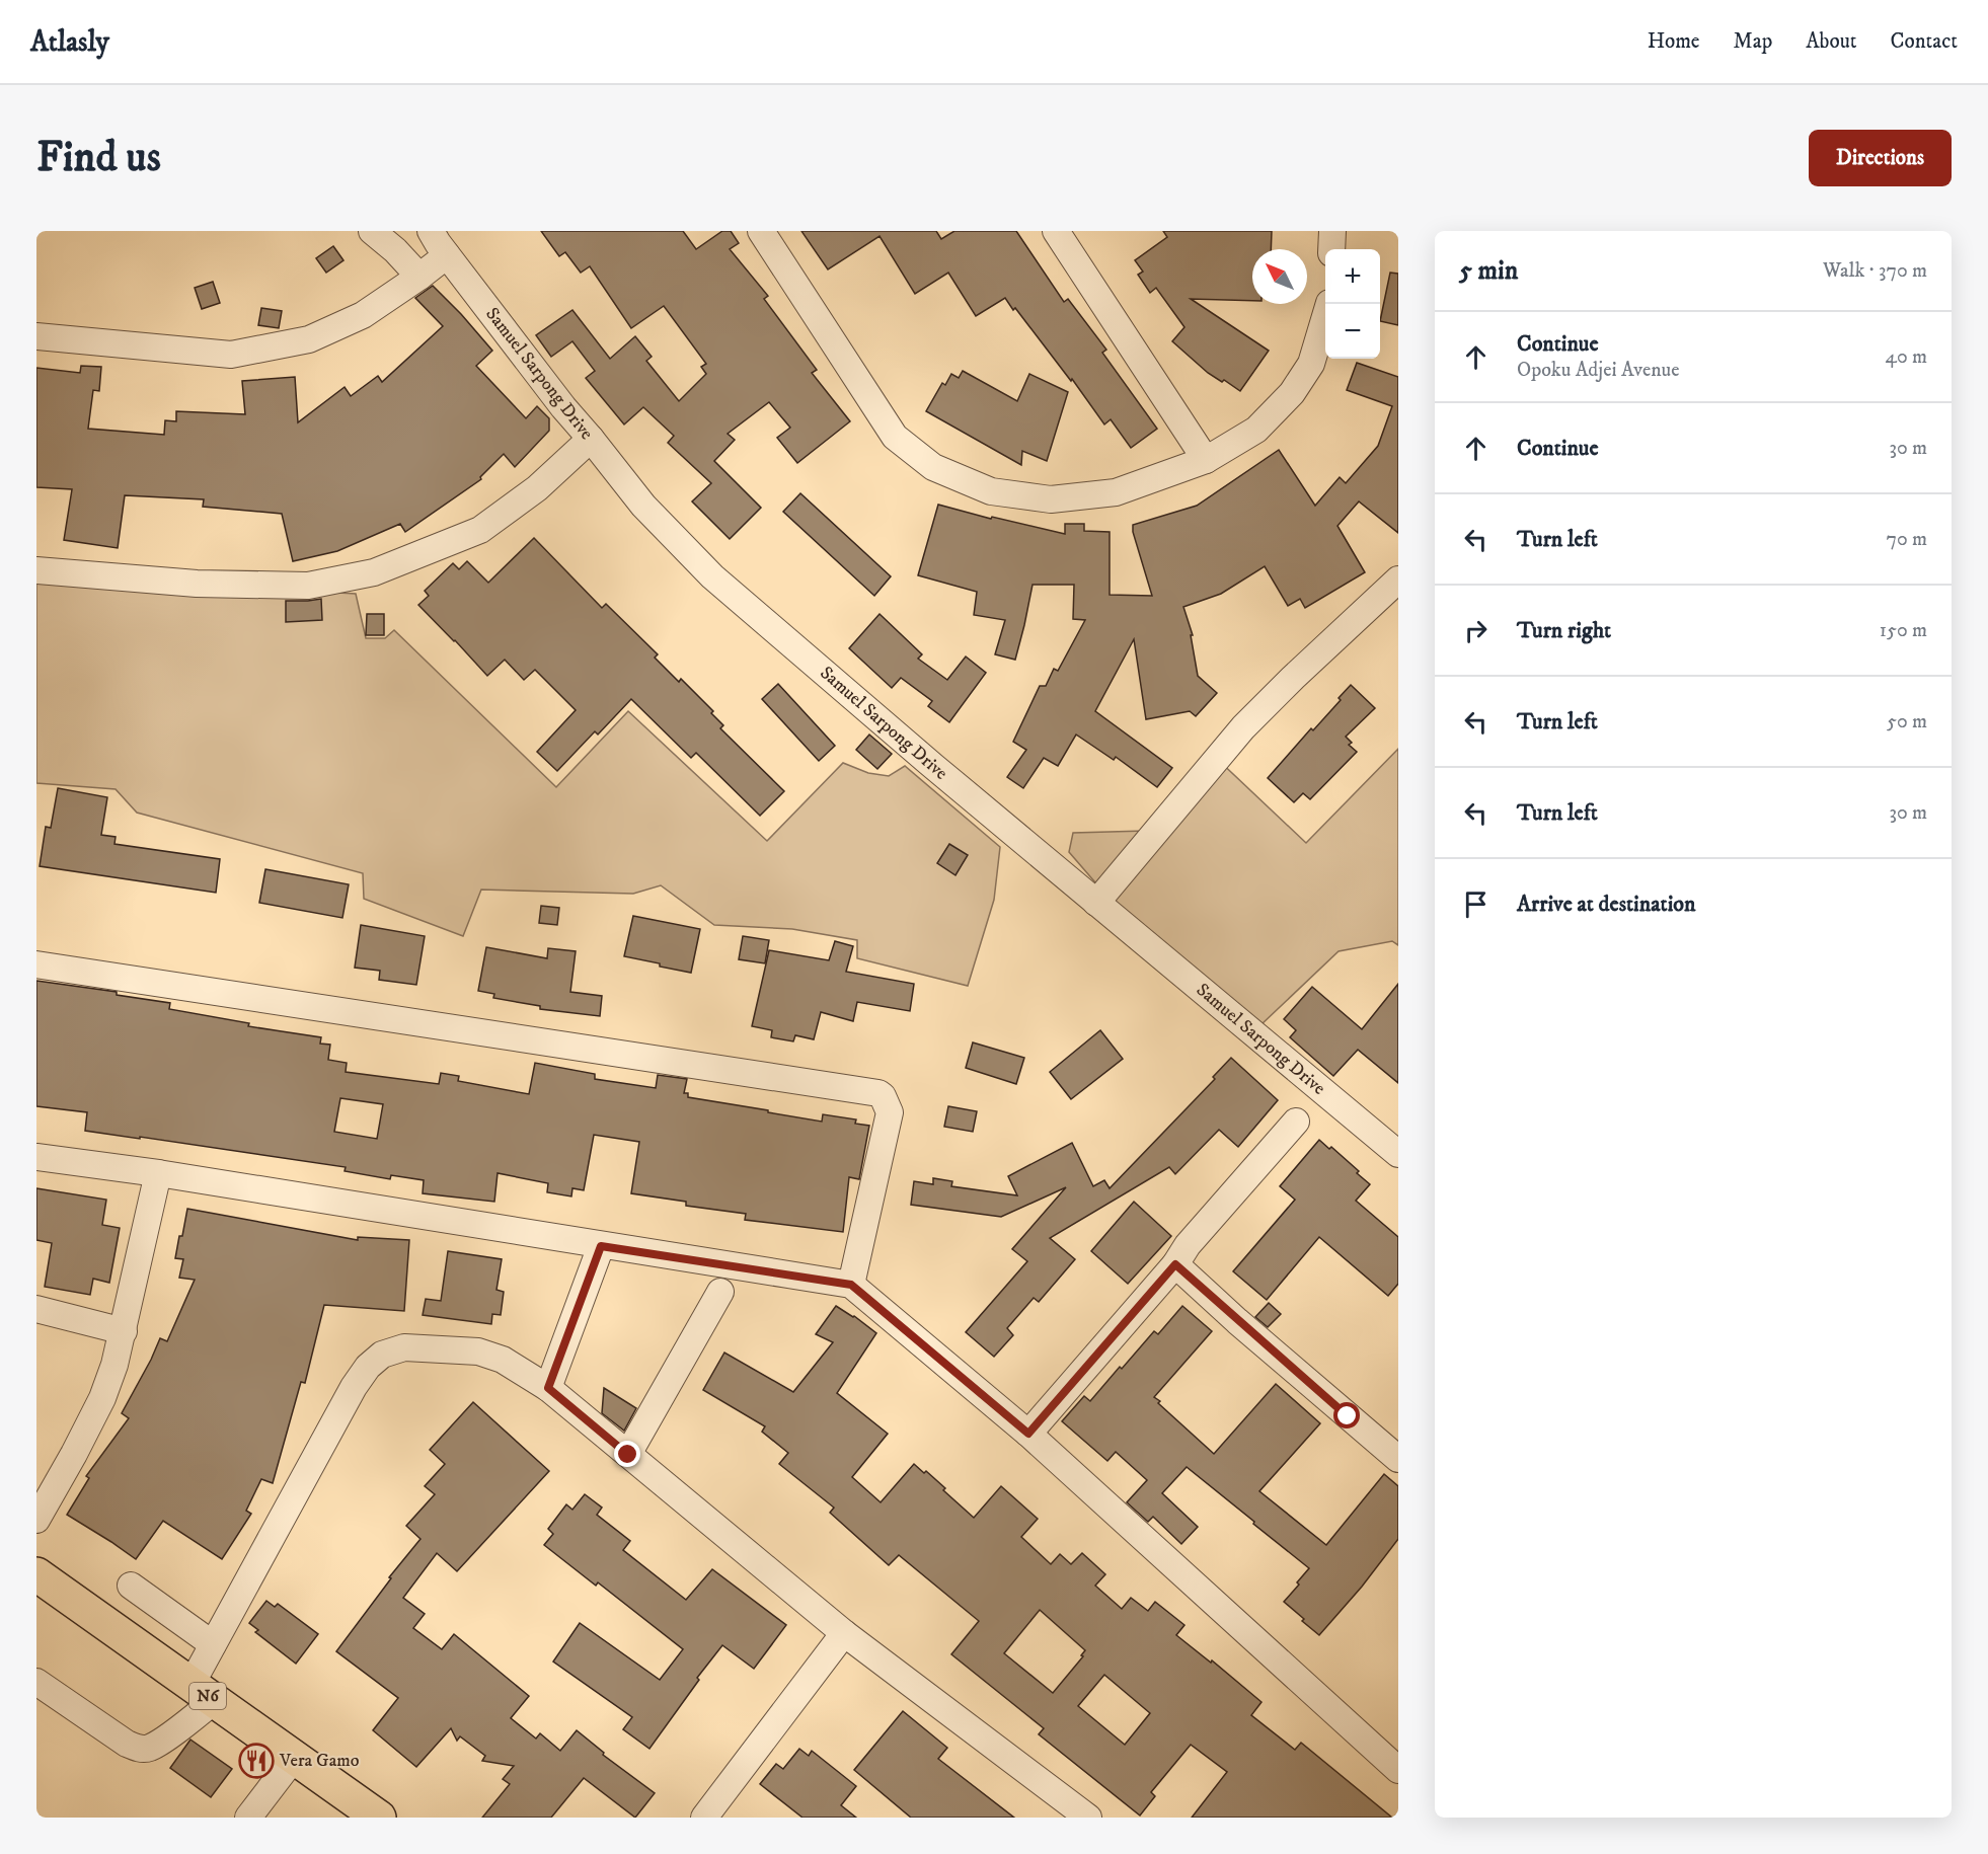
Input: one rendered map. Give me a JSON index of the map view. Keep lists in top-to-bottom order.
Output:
{
  "streets": {
    "highway": ["N6"],
    "street": ["Samuel Sarpong Drive"]
  },
  "places": {
    "restaurant": ["Vera Gamo"]
  },
  "north": "top left",
  "page": {
    "header": "Atlasly",
    "nav": [
      "Home",
      "Map",
      "About",
      "Contact"
    ],
    "buttons": "Directions",
    "title": "Find us",
    "heading": ["5 min", "Walk · 370 m"],
    "map_buttons": ["+", "−"],
    "list": [
      ["Continue", "Opoku Adjei Avenue", "40 m"],
      ["Continue", "30 m"],
      ["Turn left", "70 m"],
      ["Turn right", "150 m"],
      ["Turn left", "50 m"],
      ["Turn left", "30 m"],
      "Arrive at destination"
    ]
  }
}
